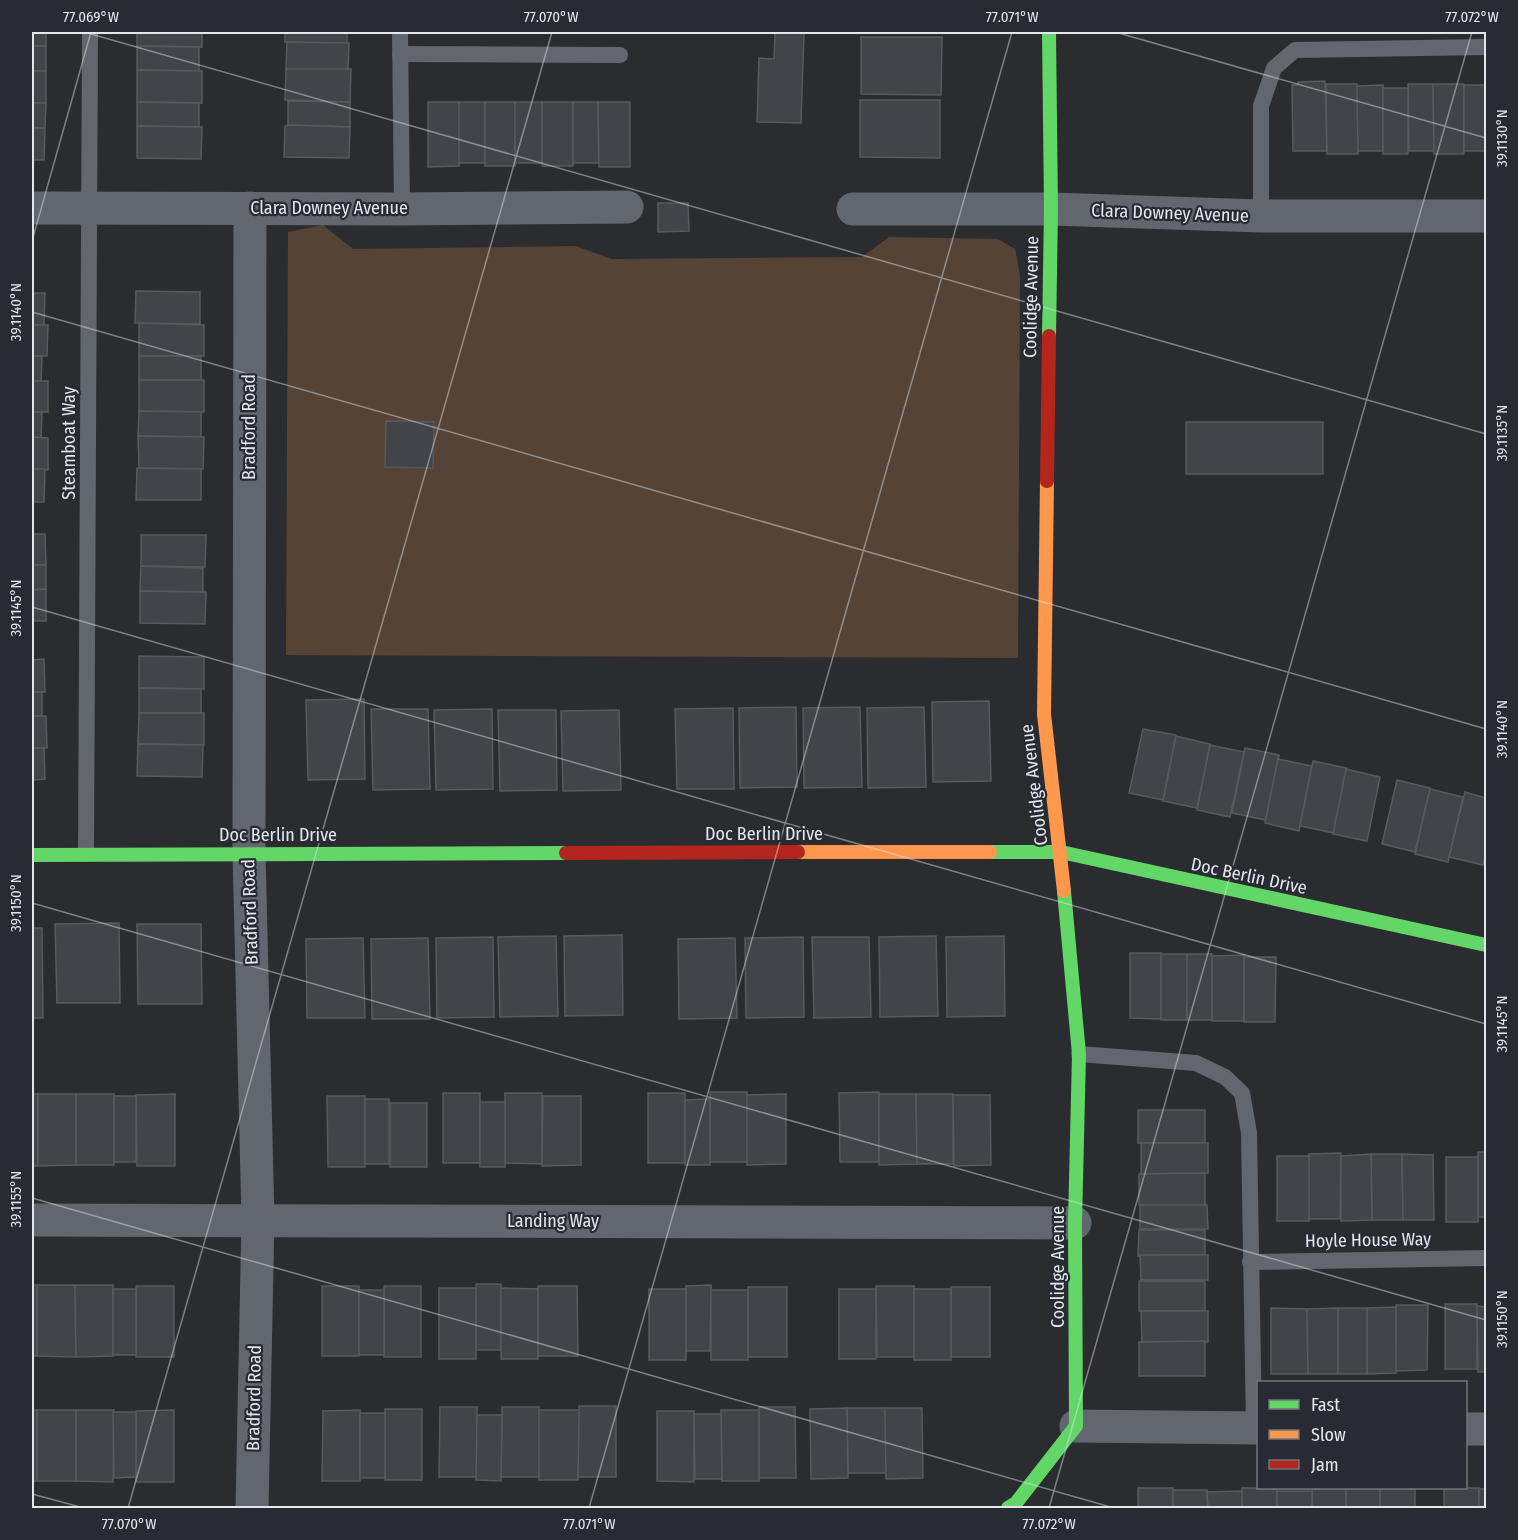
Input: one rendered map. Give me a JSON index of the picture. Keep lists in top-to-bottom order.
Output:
{
  "streets": {
    "street": [
      "Clara Downey Avenue",
      "Coolidge Avenue",
      "Bradford Road",
      "Doc Berlin Drive",
      "Landing Way"
    ],
    "lane": ["Steamboat Way", "Hoyle House Way"]
  },
  "crossings": [
    ["Clara Downey Avenue", "Coolidge Avenue"],
    ["Clara Downey Avenue", "Bradford Road"],
    ["Clara Downey Avenue", "Steamboat Way"],
    ["Coolidge Avenue", "Doc Berlin Drive"],
    ["Coolidge Avenue", "Landing Way"],
    ["Bradford Road", "Doc Berlin Drive"],
    ["Bradford Road", "Landing Way"],
    ["Steamboat Way", "Doc Berlin Drive"]
  ],
  "legend": ["Fast", "Slow", "Jam"],
  "coordinates": [
    "77.069°W",
    "77.070°W",
    "77.071°W",
    "77.072°W",
    "39.1130°N",
    "39.1140°N",
    "39.1135°N",
    "39.1145°N",
    "39.1150°N",
    "39.1155°N"
  ]
}
